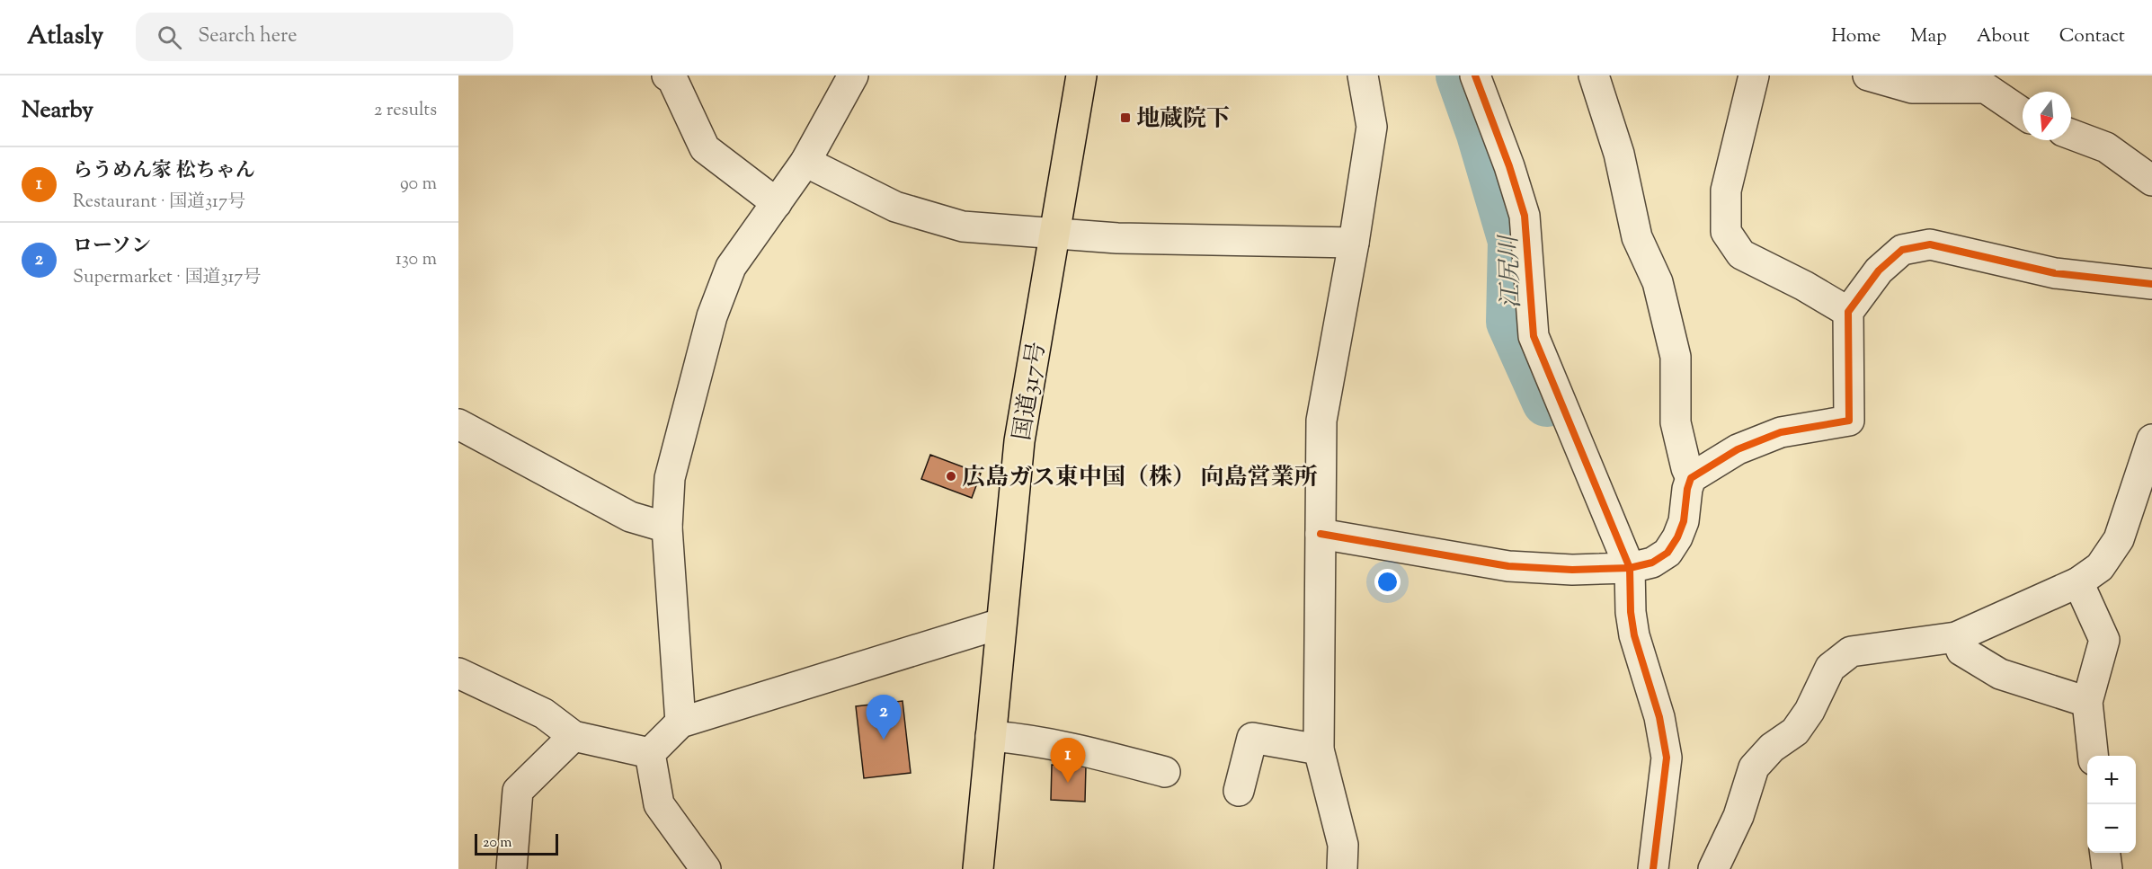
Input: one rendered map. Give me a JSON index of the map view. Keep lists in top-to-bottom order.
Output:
{
  "streets": {
    "highway": ["国道317号"]
  },
  "water": ["江尻川"],
  "places": {
    "transit": ["地蔵院下"],
    "other": ["広島ガス東中国（株） 向島営業所"]
  },
  "scale_bar": "20 m",
  "north": "bottom",
  "page": {
    "header": "Atlasly",
    "search": "Search here",
    "nav": [
      "Home",
      "Map",
      "About",
      "Contact"
    ],
    "heading": ["Nearby", "2 results"],
    "list": [
      {
        "mark": "1",
        "name": "らうめん家 松ちゃん",
        "note": "Restaurant · 国道317号",
        "value": "90 m"
      },
      {
        "mark": "2",
        "name": "ローソン",
        "note": "Supermarket · 国道317号",
        "value": "130 m"
      }
    ],
    "pins": ["2", "1"],
    "map_buttons": ["+", "−"],
    "scale": "20 m"
  }
}
